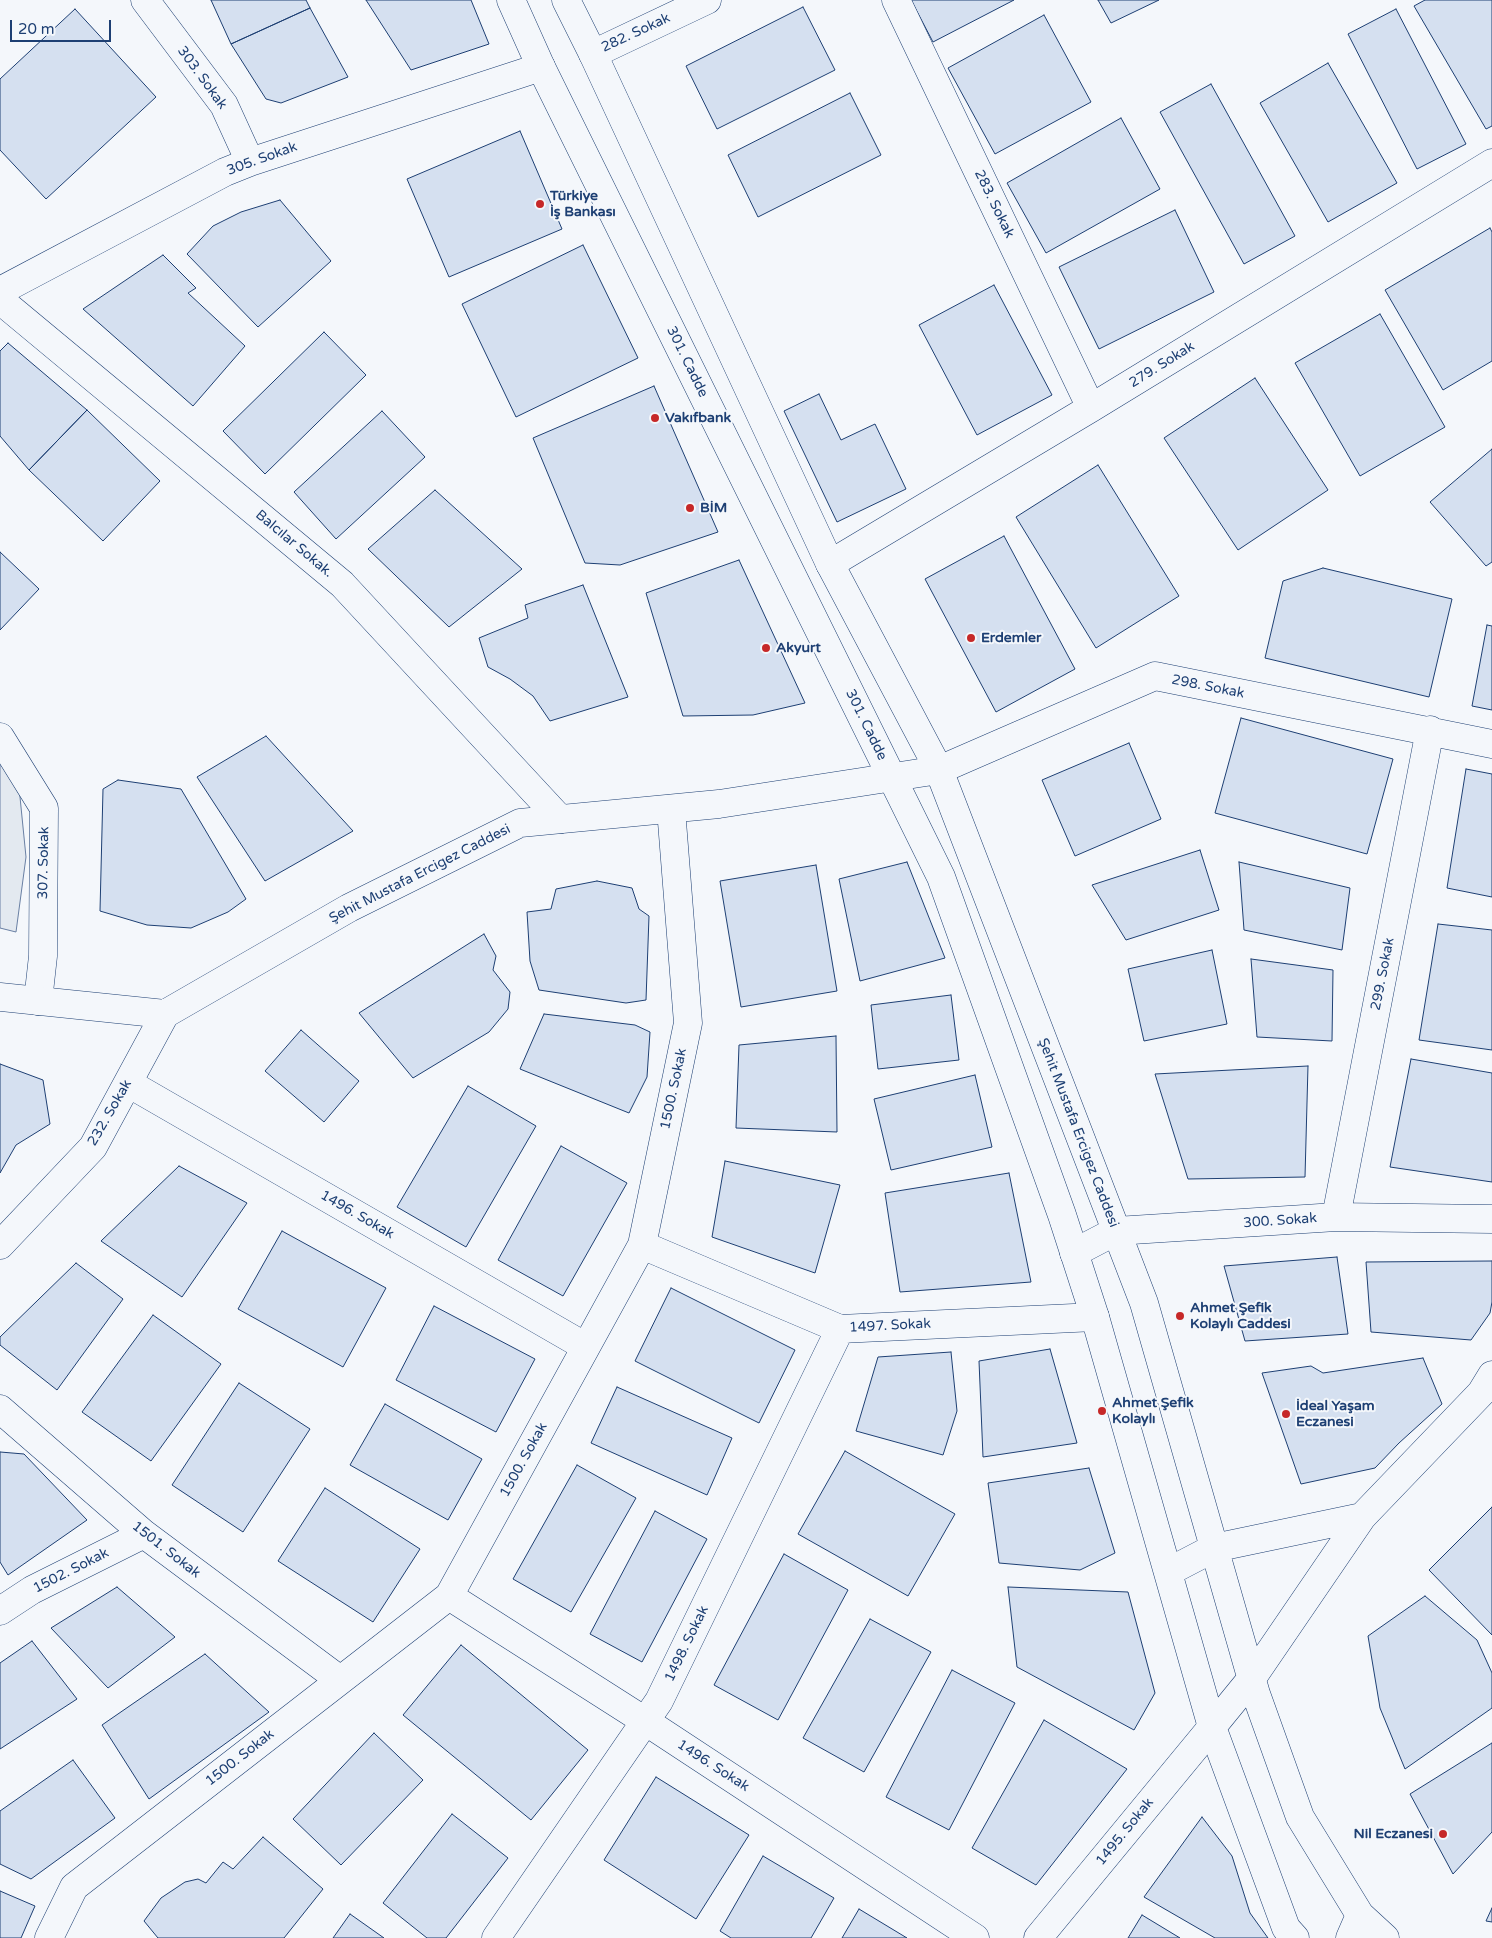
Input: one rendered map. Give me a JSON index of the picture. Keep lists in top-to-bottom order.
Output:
{
  "streets": {
    "street": [
      "282. Sokak",
      "303. Sokak",
      "305. Sokak",
      "283. Sokak",
      "301. Cadde",
      "279. Sokak",
      "Balcılar Sokak.",
      "298. Sokak",
      "307. Sokak",
      "Şehit Mustafa Ercigez Caddesi",
      "299. Sokak",
      "1500. Sokak",
      "232. Sokak",
      "1496. Sokak",
      "300. Sokak",
      "1497. Sokak",
      "1501. Sokak",
      "1502. Sokak",
      "1498. Sokak",
      "1495. Sokak"
    ]
  },
  "crossings": [
    ["303. Sokak", "305. Sokak"],
    ["305. Sokak", "301. Cadde"],
    ["283. Sokak", "279. Sokak"],
    ["301. Cadde", "Şehit Mustafa Ercigez Caddesi"],
    ["Balcılar Sokak.", "Şehit Mustafa Ercigez Caddesi"],
    ["298. Sokak", "Şehit Mustafa Ercigez Caddesi"],
    ["298. Sokak", "299. Sokak"],
    ["Şehit Mustafa Ercigez Caddesi", "1500. Sokak"],
    ["Şehit Mustafa Ercigez Caddesi", "232. Sokak"],
    ["Şehit Mustafa Ercigez Caddesi", "300. Sokak"],
    ["299. Sokak", "300. Sokak"],
    ["1500. Sokak", "1496. Sokak"],
    ["1500. Sokak", "1497. Sokak"],
    ["1500. Sokak", "1501. Sokak"],
    ["232. Sokak", "1496. Sokak"],
    ["1496. Sokak", "1498. Sokak"],
    ["1497. Sokak", "1498. Sokak"],
    ["1501. Sokak", "1502. Sokak"]
  ],
  "places": [
    "Türkiye İş Bankası",
    "Vakıfbank",
    "BİM",
    "Erdemler",
    "Akyurt",
    "Ahmet Şefik Kolaylı Caddesi",
    "Ahmet Şefik Kolaylı",
    "İdeal Yaşam Eczanesi",
    "Nil Eczanesi"
  ],
  "scale_bar": "20 m"
}
